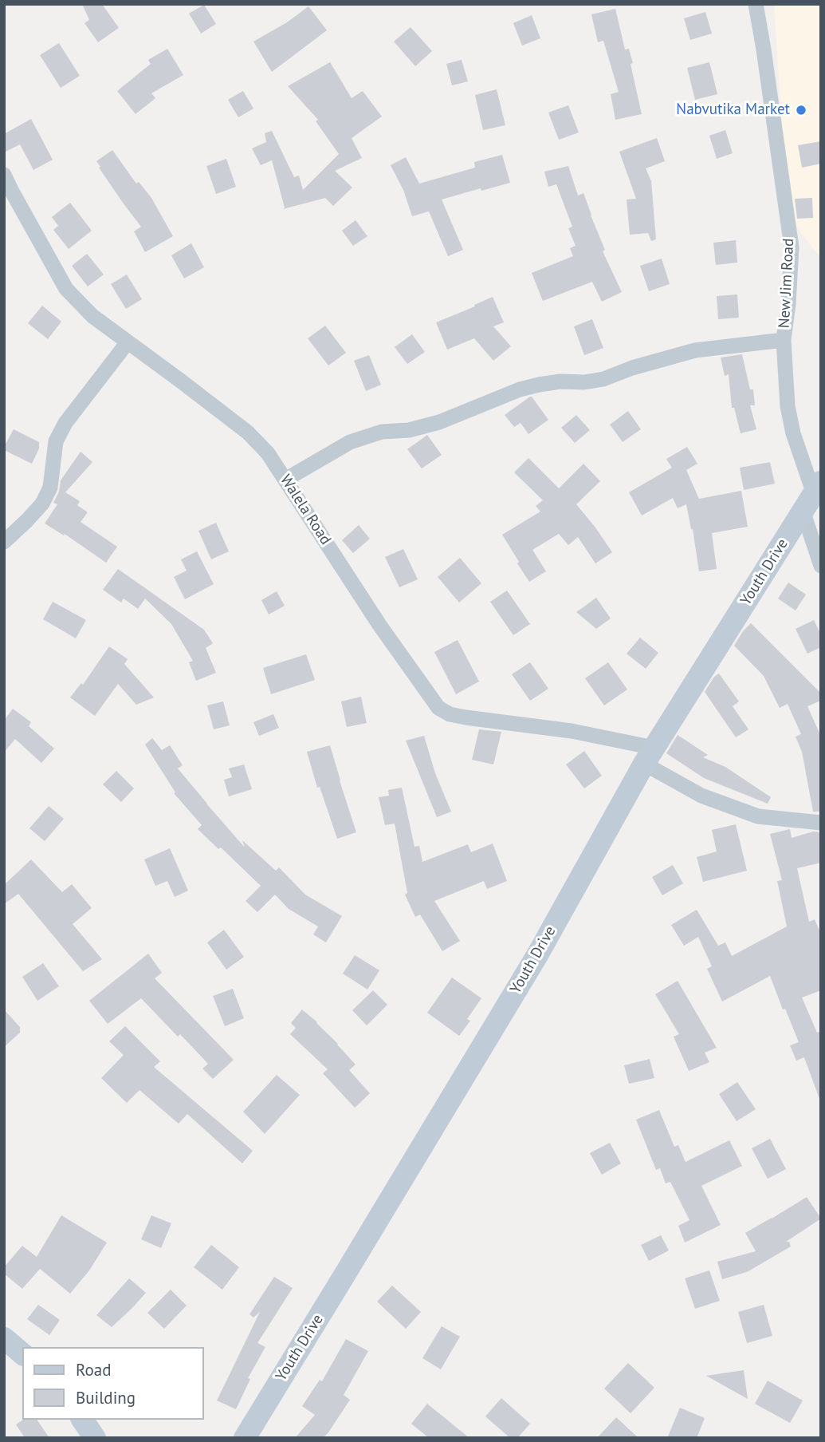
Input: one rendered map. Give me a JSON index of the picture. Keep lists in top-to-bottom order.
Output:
{
  "streets": {
    "street": ["New Jim Road", "Walela Road", "Youth Drive"]
  },
  "crossings": [
    ["New Jim Road", "Youth Drive"],
    ["Walela Road", "Youth Drive"]
  ],
  "places": ["Nabvutika Market"],
  "legend": ["Road", "Building"]
}
